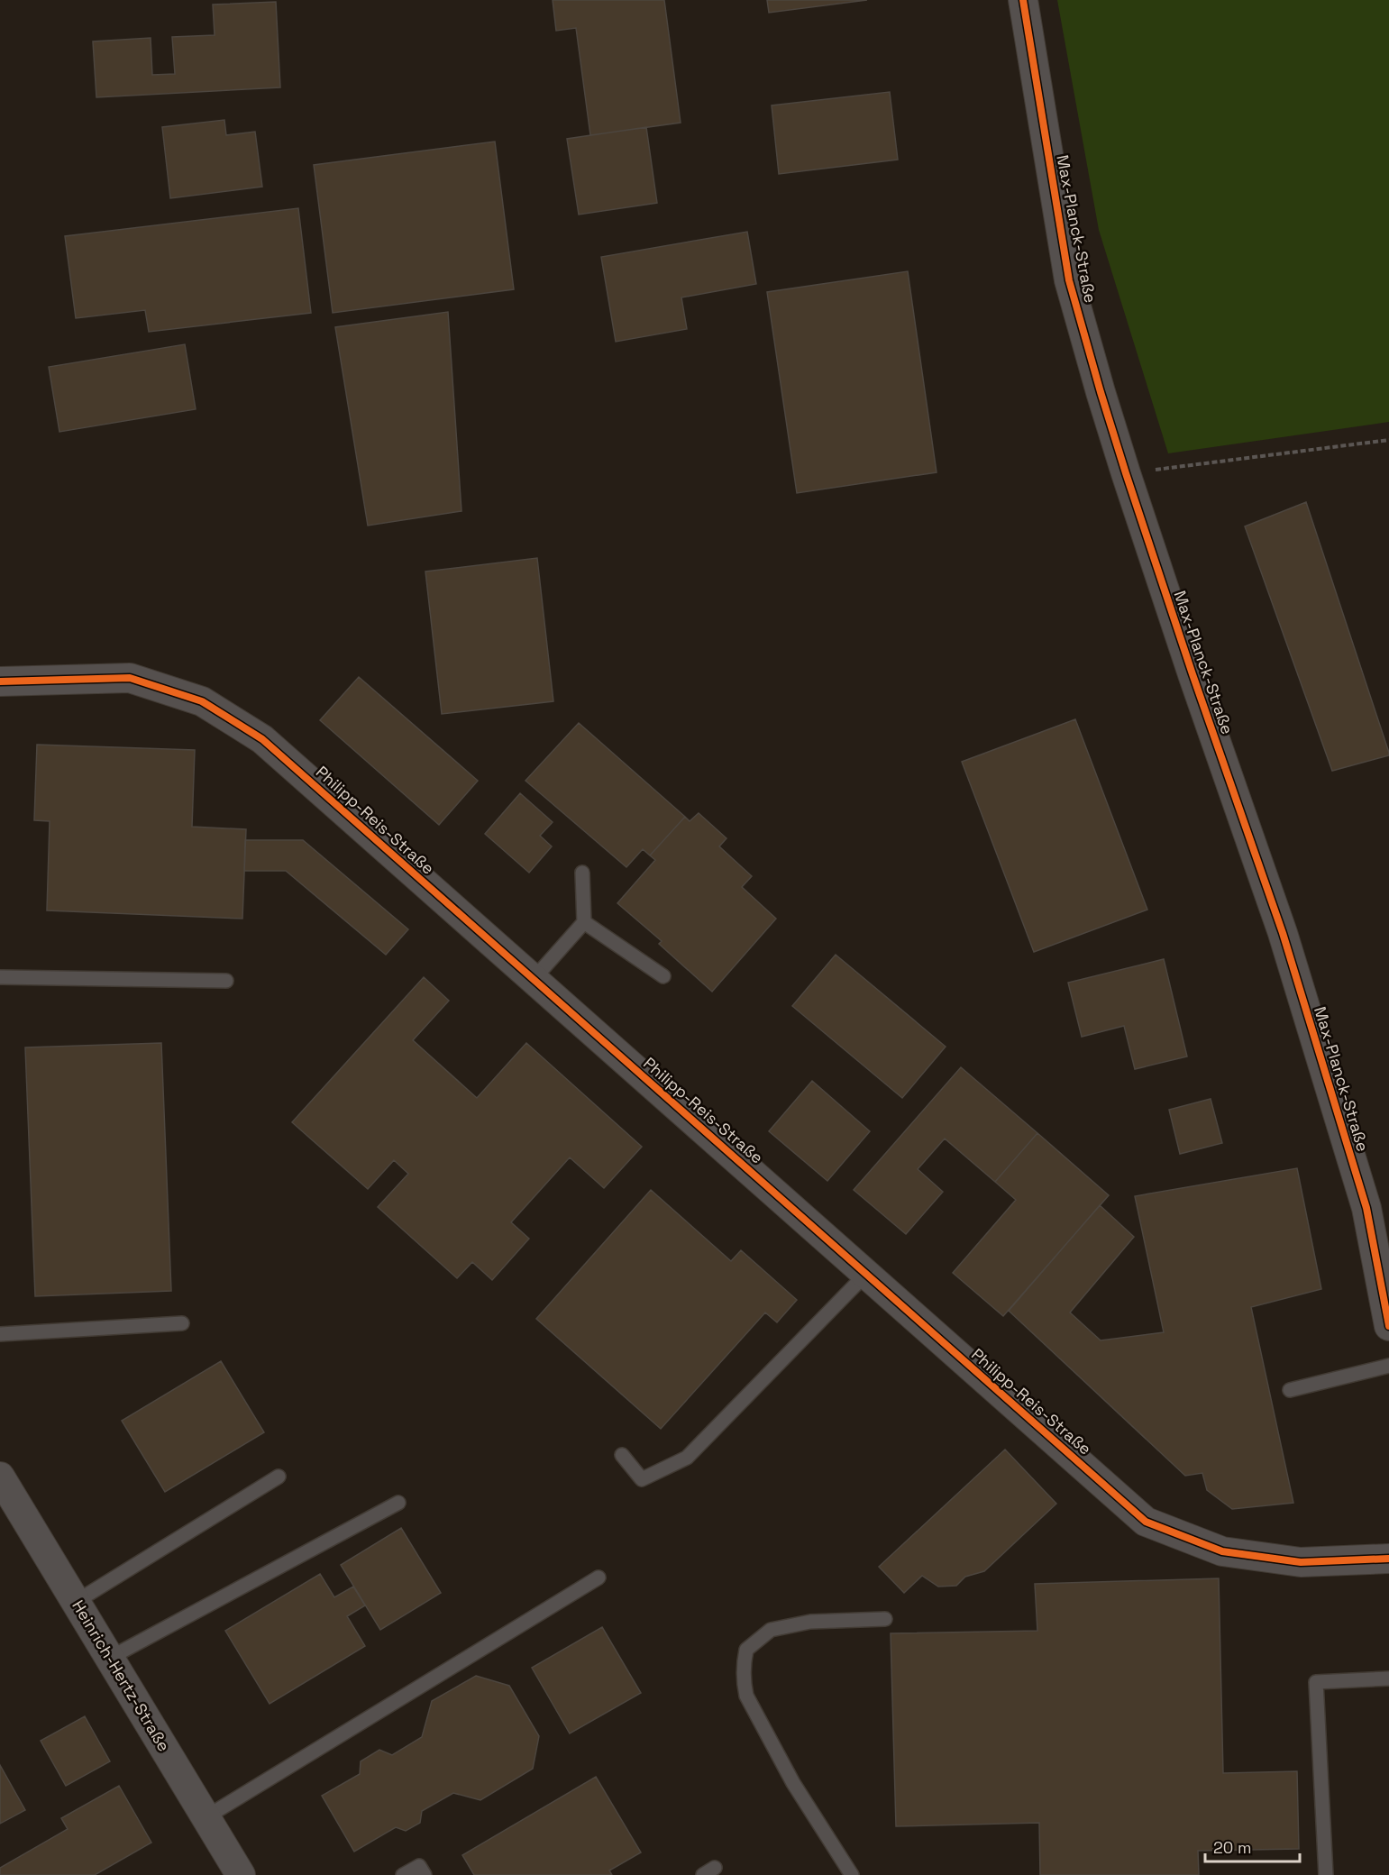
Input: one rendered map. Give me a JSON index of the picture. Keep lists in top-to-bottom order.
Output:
{
  "streets": {
    "street": ["Max-Planck-Straße", "Philipp-Reis-Straße", "Heinrich-Hertz-Straße"]
  },
  "scale_bar": "20 m"
}
